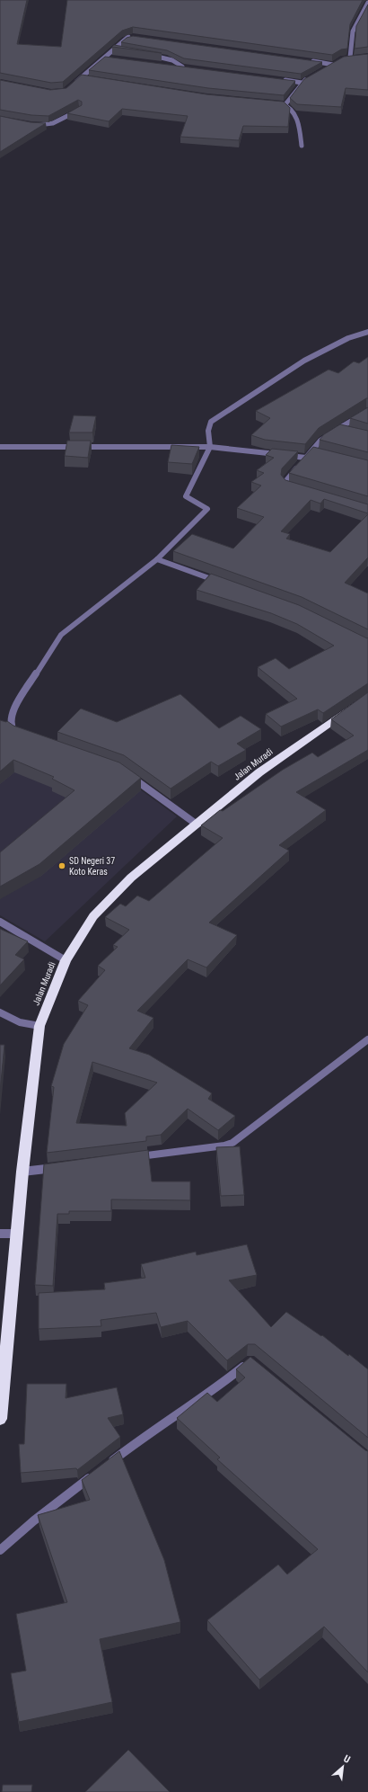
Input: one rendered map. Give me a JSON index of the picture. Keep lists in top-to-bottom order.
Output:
{
  "streets": {
    "highway": ["Jalan Muradi"]
  },
  "places": ["SD Negeri 37 Koto Keras"],
  "north": "top right"
}
